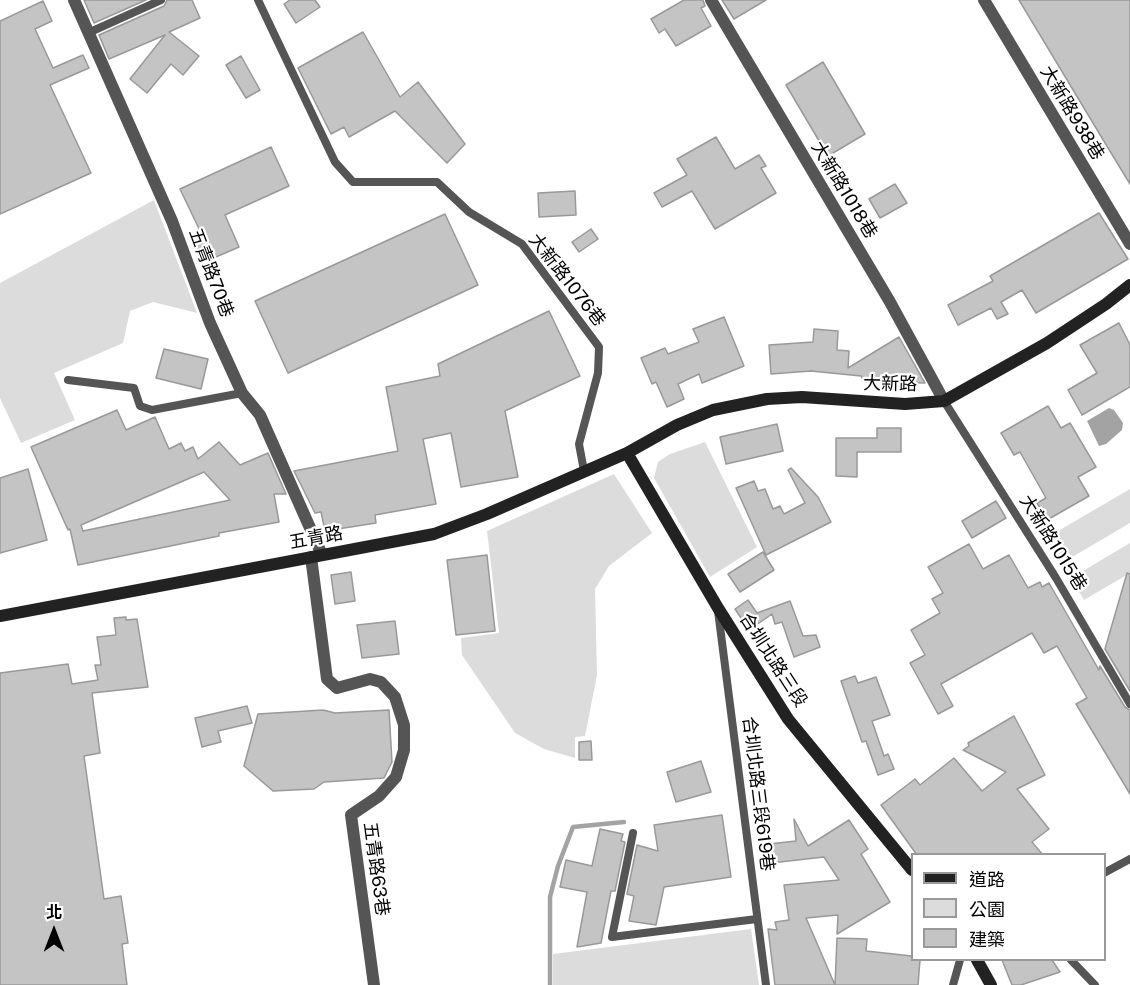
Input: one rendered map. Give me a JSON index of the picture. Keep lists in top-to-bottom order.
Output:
{
  "streets": {
    "street": [
      "大新路938巷",
      "大新路1018巷",
      "五青路70巷",
      "大新路",
      "五青路",
      "合圳北路三段",
      "五青路63巷"
    ],
    "lane": ["大新路1076巷", "大新路1015巷", "合圳北路三段619巷"]
  },
  "crossings": [
    ["大新路1018巷", "大新路"],
    ["大新路1018巷", "大新路1015巷"],
    ["五青路70巷", "五青路"],
    ["五青路70巷", "五青路63巷"],
    ["大新路1076巷", "五青路"],
    ["大新路", "五青路"],
    ["大新路", "大新路1015巷"],
    ["大新路", "合圳北路三段"],
    ["五青路", "合圳北路三段"],
    ["五青路", "五青路63巷"],
    ["合圳北路三段", "合圳北路三段619巷"]
  ],
  "legend": ["道路", "公園", "建築"],
  "north": "top"
}
